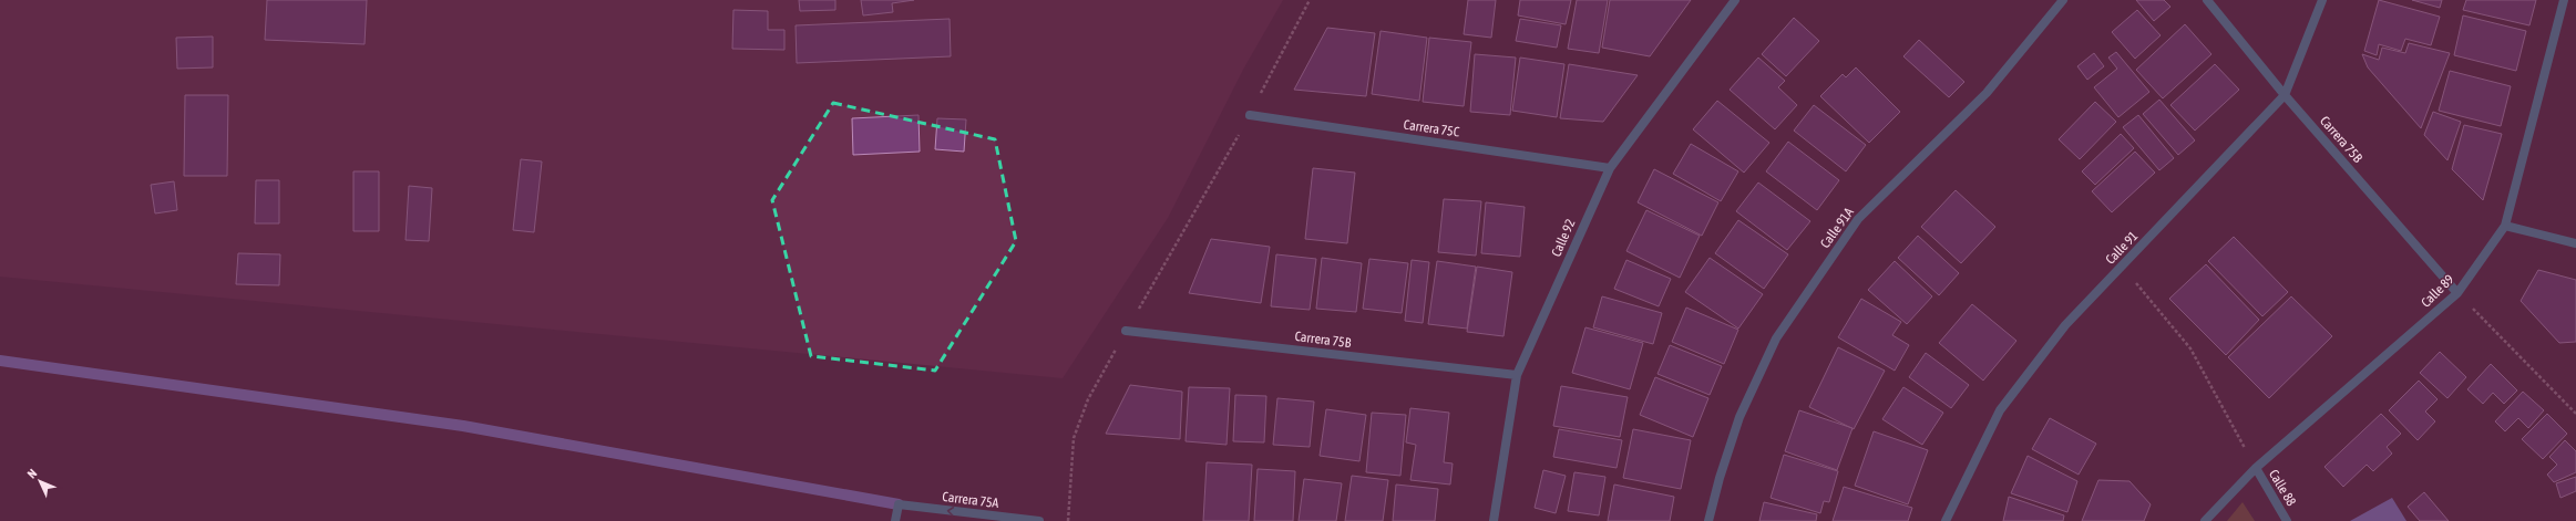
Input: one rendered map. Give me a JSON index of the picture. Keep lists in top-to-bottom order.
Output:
{
  "streets": {
    "street": [
      "Carrera 75C",
      "Carrera 75B",
      "Calle 91A",
      "Calle 92",
      "Calle 91",
      "Calle 89",
      "Calle 88",
      "Carrera 75A"
    ]
  },
  "crossings": [
    ["Carrera 75C", "Calle 92"],
    ["Carrera 75B", "Calle 92"],
    ["Carrera 75B", "Calle 91"],
    ["Carrera 75B", "Calle 89"],
    ["Calle 89", "Calle 88"]
  ],
  "one_way": ["Carrera 75A"],
  "north": "top left"
}
